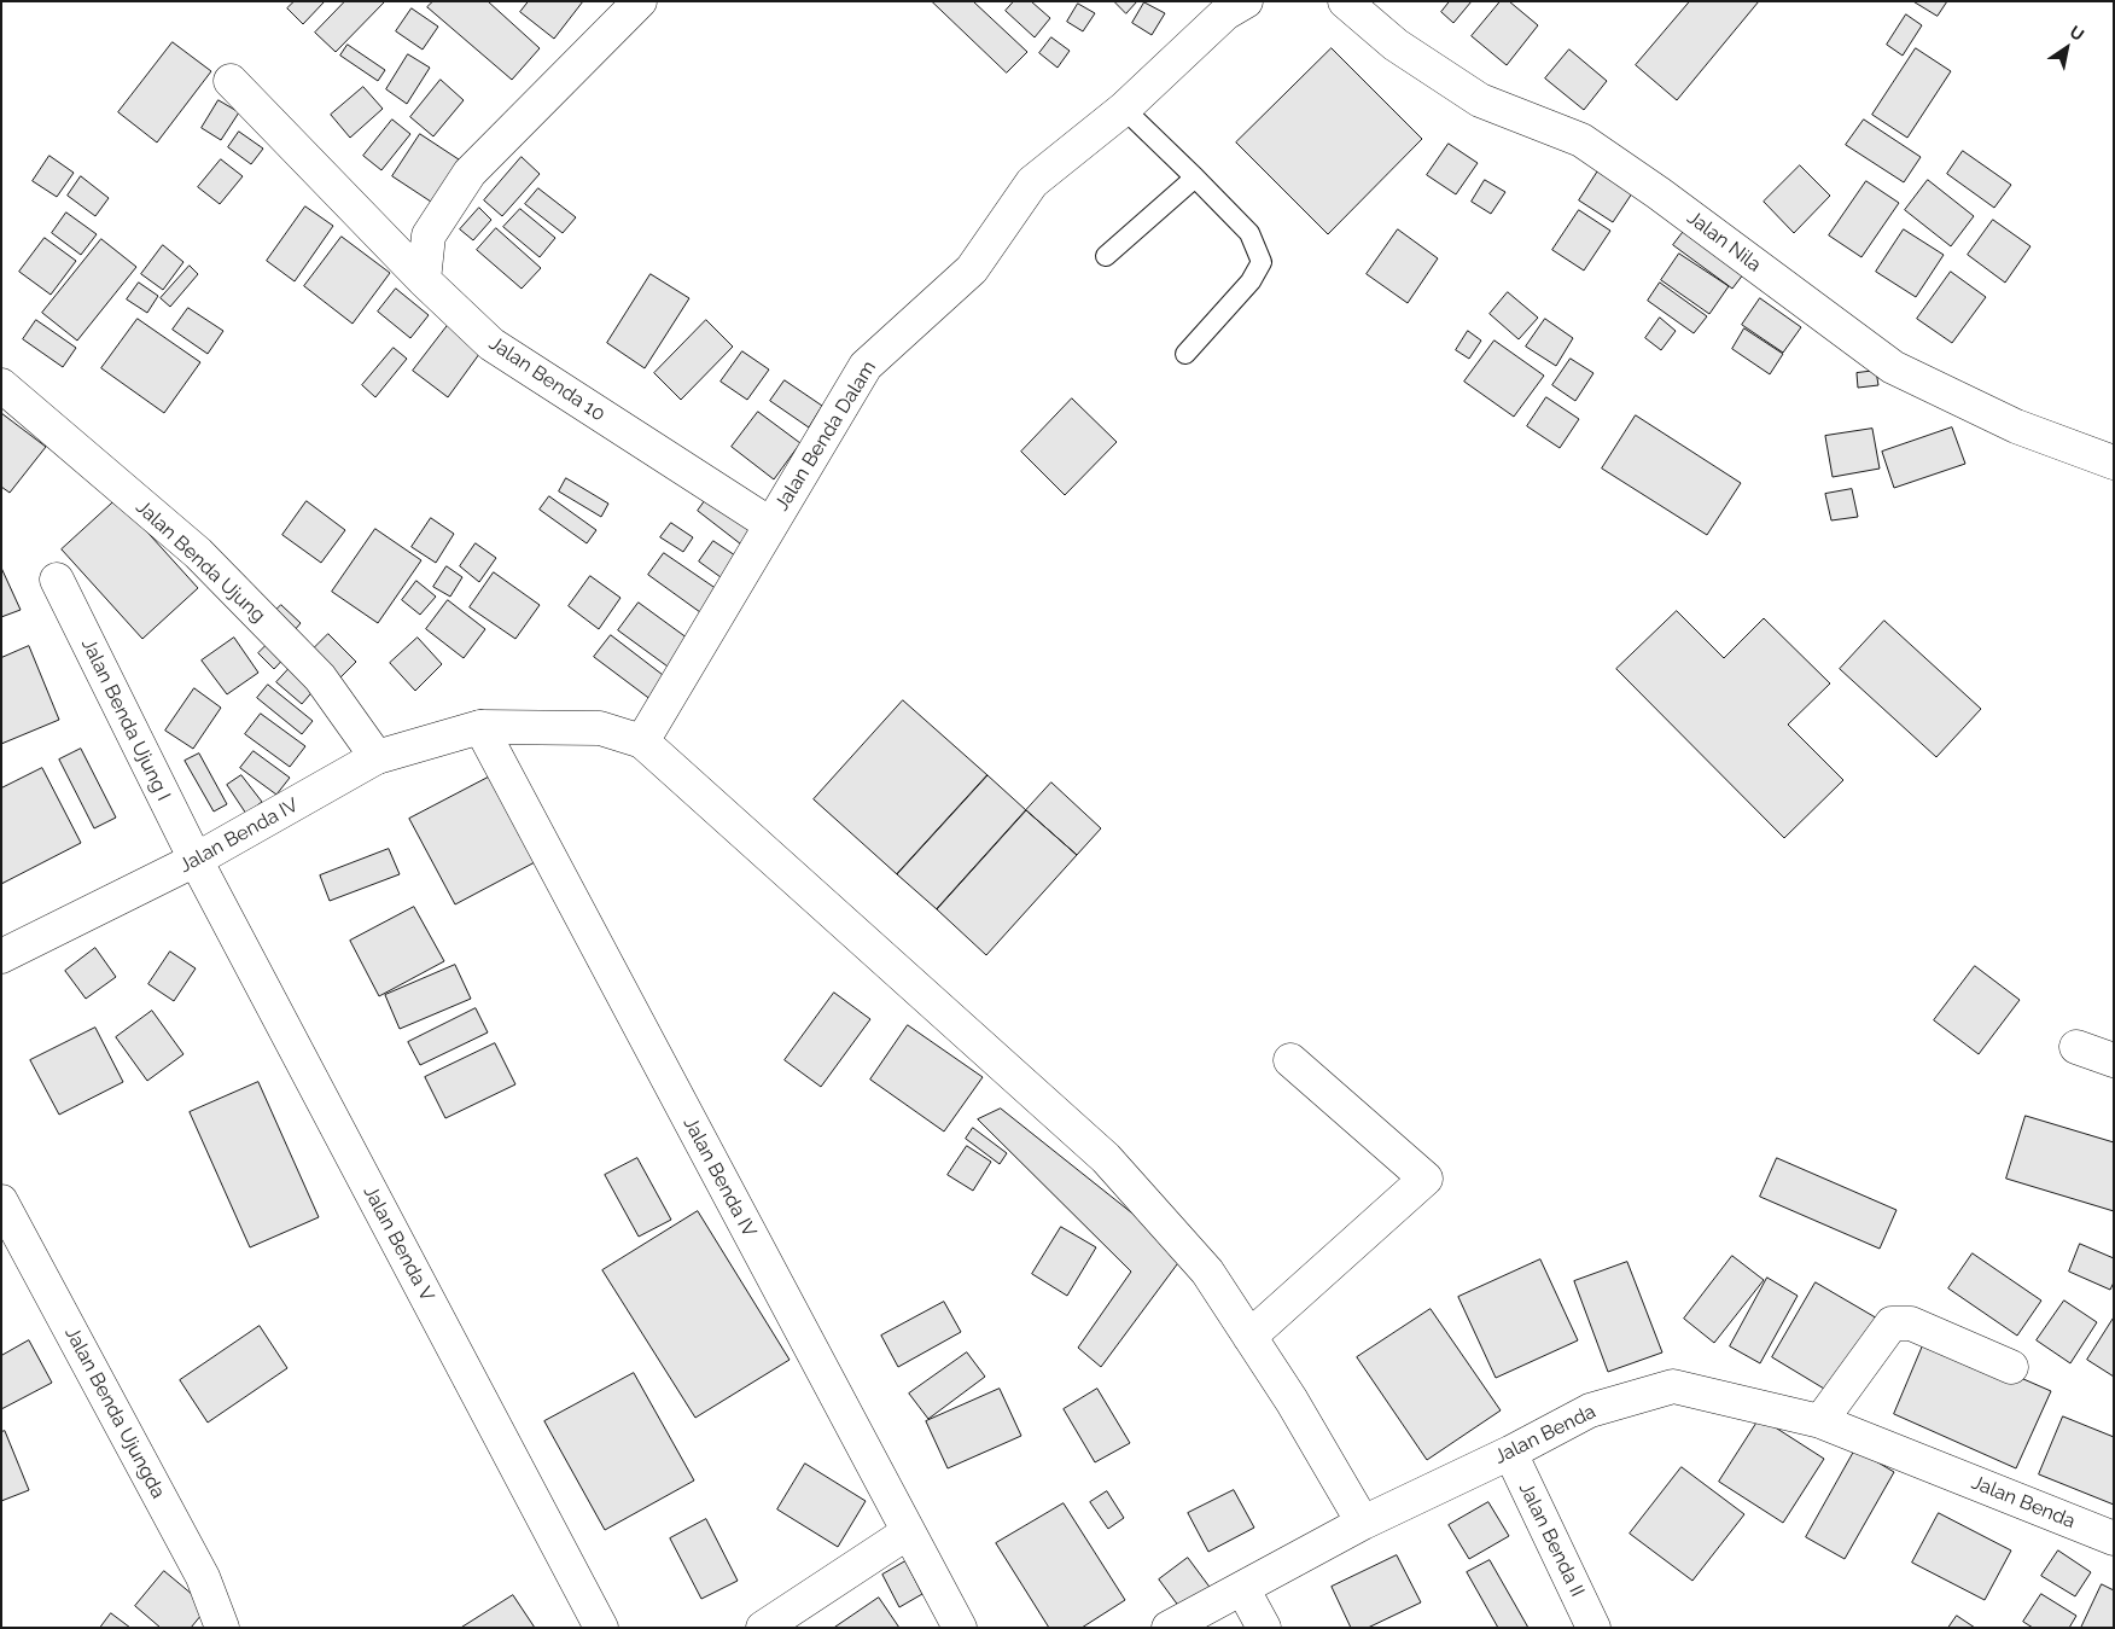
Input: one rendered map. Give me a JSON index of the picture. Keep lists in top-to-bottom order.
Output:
{
  "streets": {
    "street": [
      "Jalan Nila",
      "Jalan Benda 10",
      "Jalan Benda Dalam",
      "Jalan Benda Ujung",
      "Jalan Benda Ujung I",
      "Jalan Benda IV",
      "Jalan Benda V",
      "Jalan Benda Ujungda",
      "Jalan Benda",
      "Jalan Benda II"
    ]
  },
  "crossings": [
    ["Jalan Benda 10", "Jalan Benda Dalam"],
    ["Jalan Benda Dalam", "Jalan Benda IV"],
    ["Jalan Benda Ujung", "Jalan Benda IV"],
    ["Jalan Benda Ujung I", "Jalan Benda IV"],
    ["Jalan Benda Ujung I", "Jalan Benda V"],
    ["Jalan Benda IV", "Jalan Benda V"],
    ["Jalan Benda", "Jalan Benda II"]
  ],
  "north": "top right"
}
